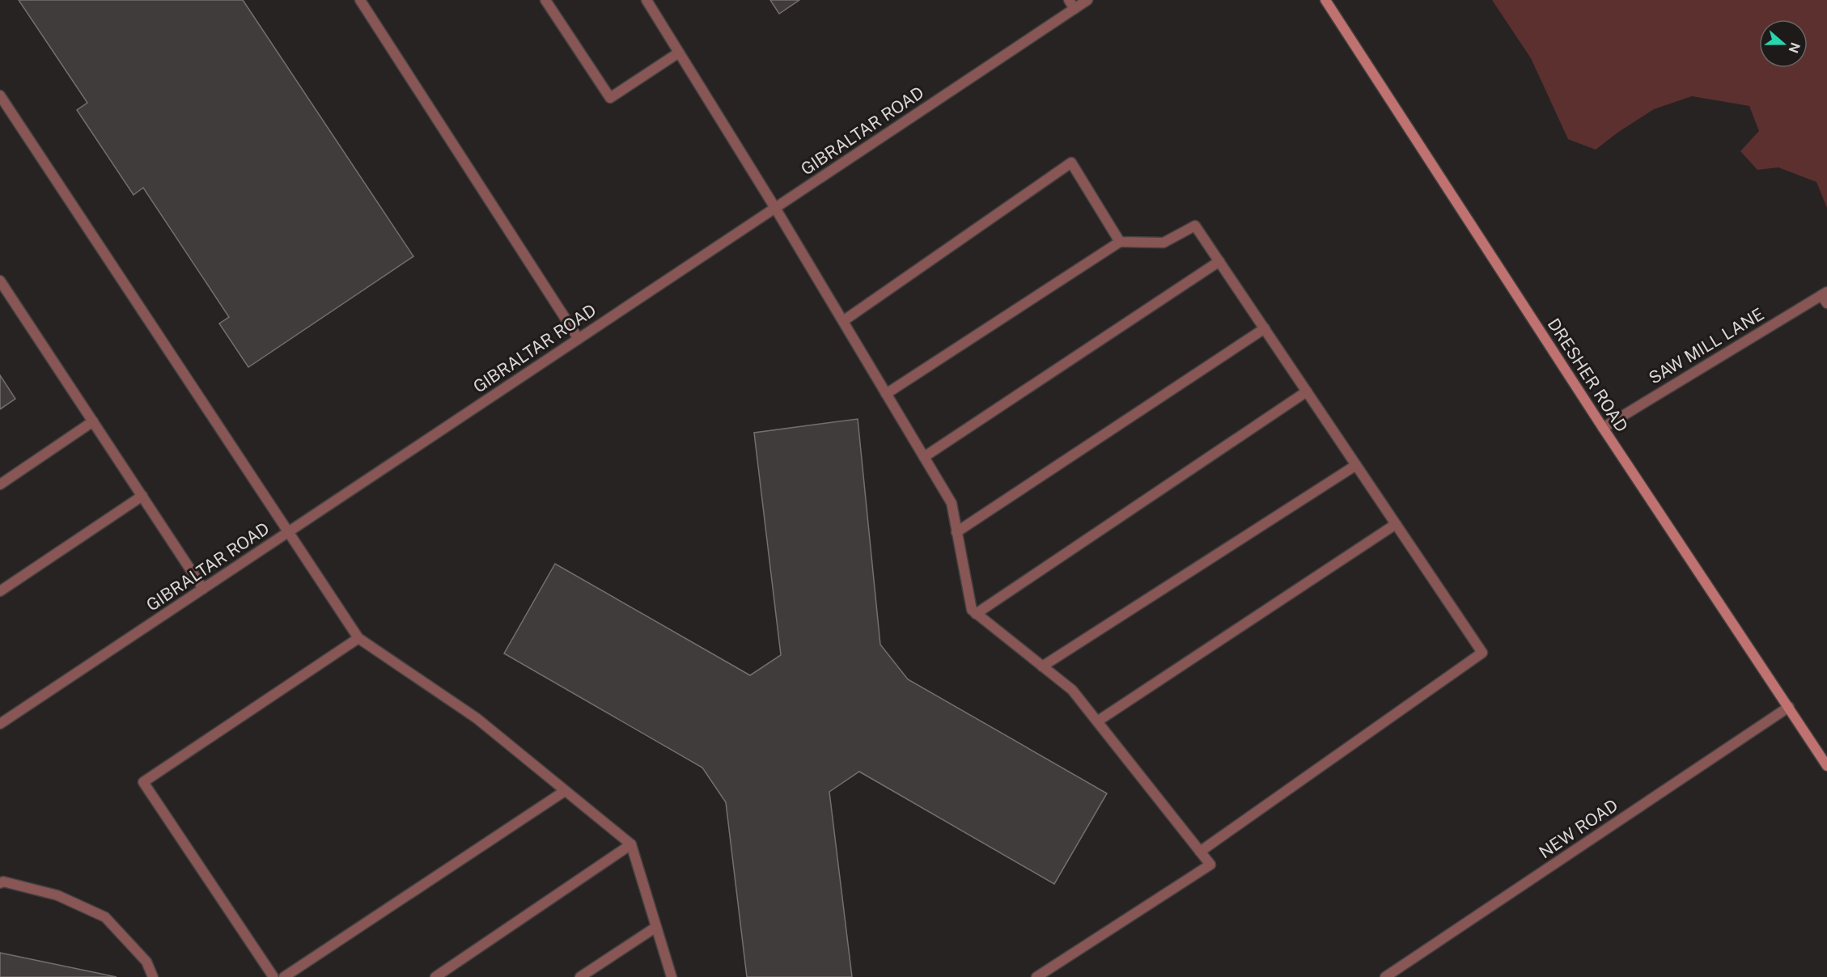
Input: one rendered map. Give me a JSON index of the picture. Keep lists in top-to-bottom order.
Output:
{
  "streets": {
    "main road": ["DRESHER ROAD"],
    "street": ["GIBRALTAR ROAD", "SAW MILL LANE", "NEW ROAD"]
  },
  "crossings": [
    ["SAW MILL LANE", "DRESHER ROAD"],
    ["DRESHER ROAD", "NEW ROAD"]
  ],
  "north": "right"
}
